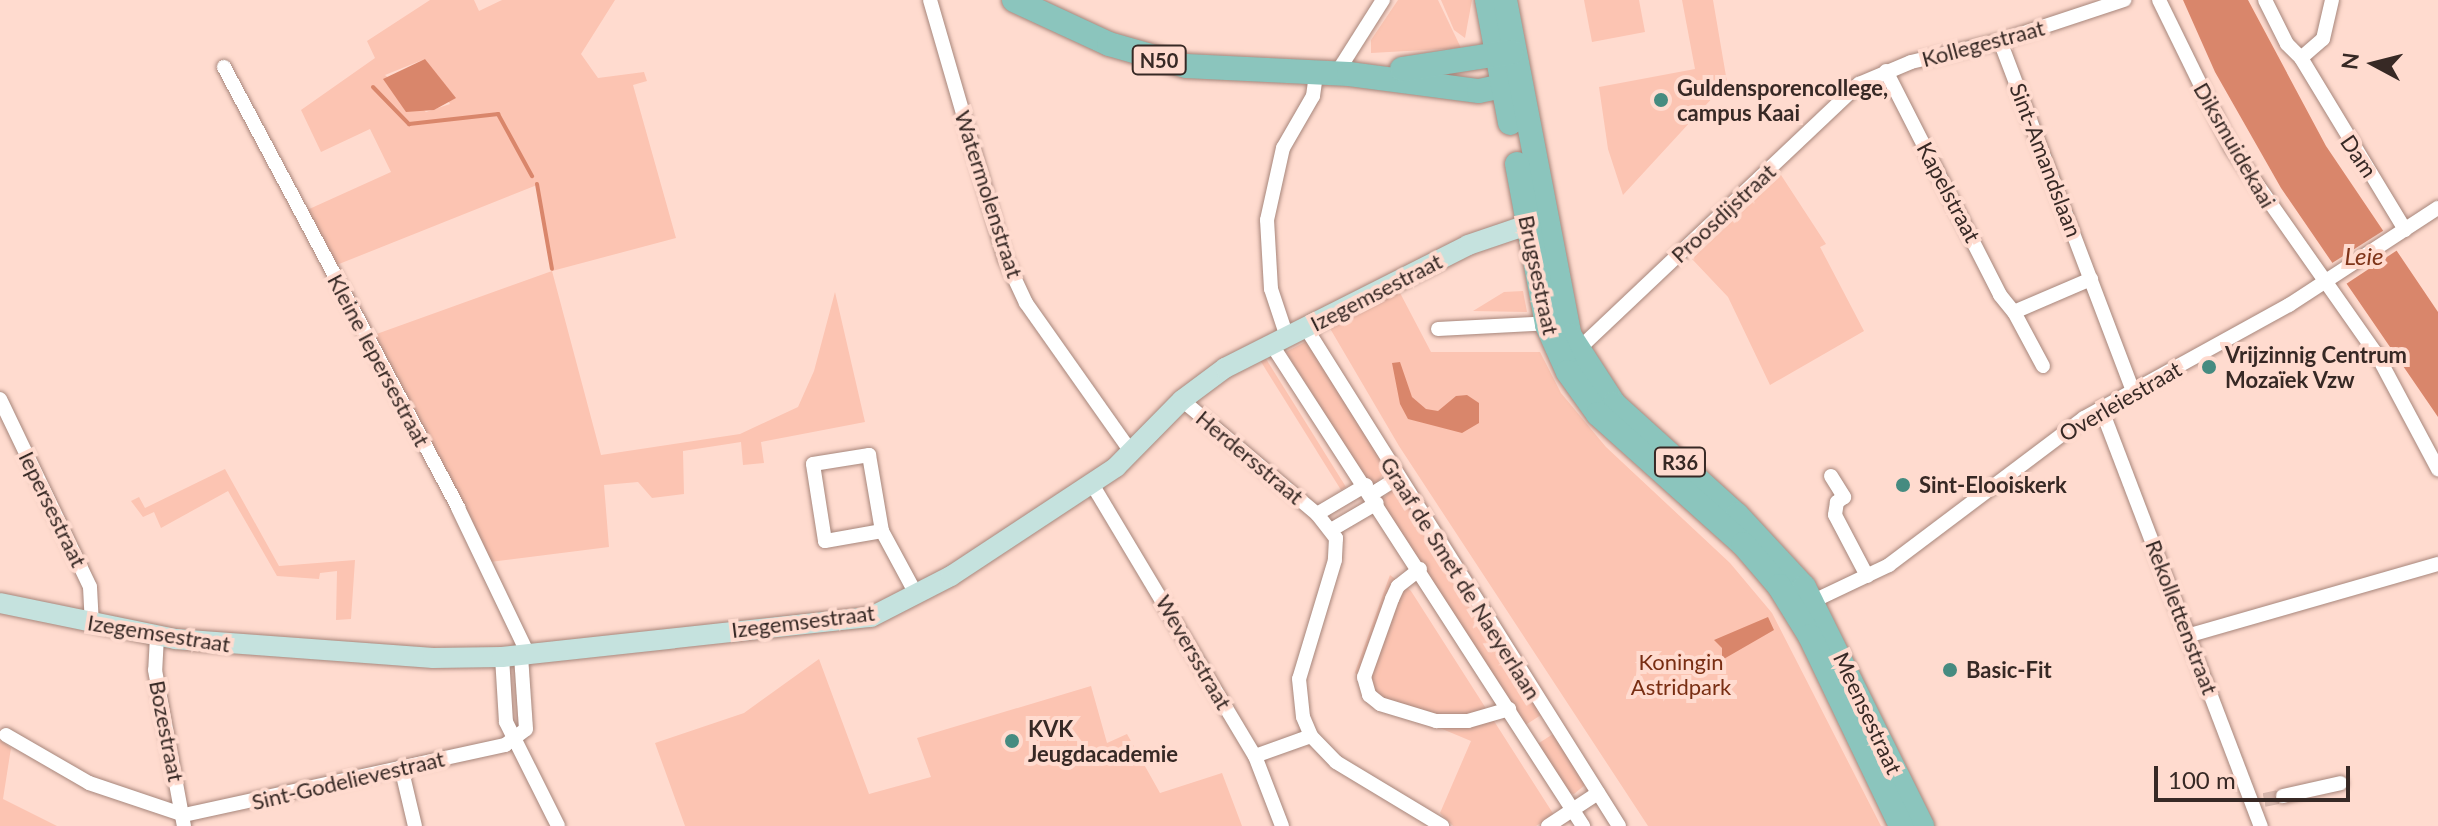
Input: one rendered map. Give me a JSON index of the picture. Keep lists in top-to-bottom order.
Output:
{
  "streets": {
    "main road": [
      "N50",
      "Brugsestraat",
      "R36",
      "Meensestraat"
    ],
    "street": [
      "Kollegestraat",
      "Diksmuidekaai",
      "Dam",
      "Sint-Amandslaan",
      "Kapelstraat",
      "Watermolenstraat",
      "Proosdijstraat",
      "Izegemsestraat",
      "Kleine Iepersestraat",
      "Overleiestraat",
      "Herdersstraat",
      "Iepersestraat",
      "Graaf de Smet de Naeyerlaan",
      "Rekollettenstraat",
      "Weversstraat",
      "Bozestraat",
      "Sint-Godelievestraat"
    ]
  },
  "crossings": [
    ["Kollegestraat", "Sint-Amandslaan"],
    ["Kollegestraat", "Kapelstraat"],
    ["Kollegestraat", "Proosdijstraat"],
    ["N50", "Brugsestraat"],
    ["N50", "R36"],
    ["Diksmuidekaai", "Overleiestraat"],
    ["Dam", "Overleiestraat"],
    ["Sint-Amandslaan", "Overleiestraat"],
    ["Kapelstraat", "Proosdijstraat"],
    ["Watermolenstraat", "Izegemsestraat"],
    ["Proosdijstraat", "Brugsestraat"],
    ["Brugsestraat", "Izegemsestraat"],
    ["Brugsestraat", "Overleiestraat"],
    ["Brugsestraat", "R36"],
    ["Brugsestraat", "Meensestraat"],
    ["Izegemsestraat", "Kleine Iepersestraat"],
    ["Izegemsestraat", "Herdersstraat"],
    ["Izegemsestraat", "Iepersestraat"],
    ["Izegemsestraat", "Graaf de Smet de Naeyerlaan"],
    ["Izegemsestraat", "Weversstraat"],
    ["Izegemsestraat", "Bozestraat"],
    ["Overleiestraat", "Rekollettenstraat"],
    ["Overleiestraat", "Meensestraat"],
    ["Herdersstraat", "Graaf de Smet de Naeyerlaan"],
    ["Bozestraat", "Sint-Godelievestraat"]
  ],
  "water": ["Leie"],
  "parks": ["Koningin Astridpark"],
  "places": [
    "Guldensporencollege, campus Kaai",
    "Vrijzinnig Centrum Mozaïek Vzw",
    "Sint-Elooiskerk",
    "Basic-Fit",
    "KVK Jeugdacademie"
  ],
  "scale_bar": "100 m",
  "north": "left"
}
